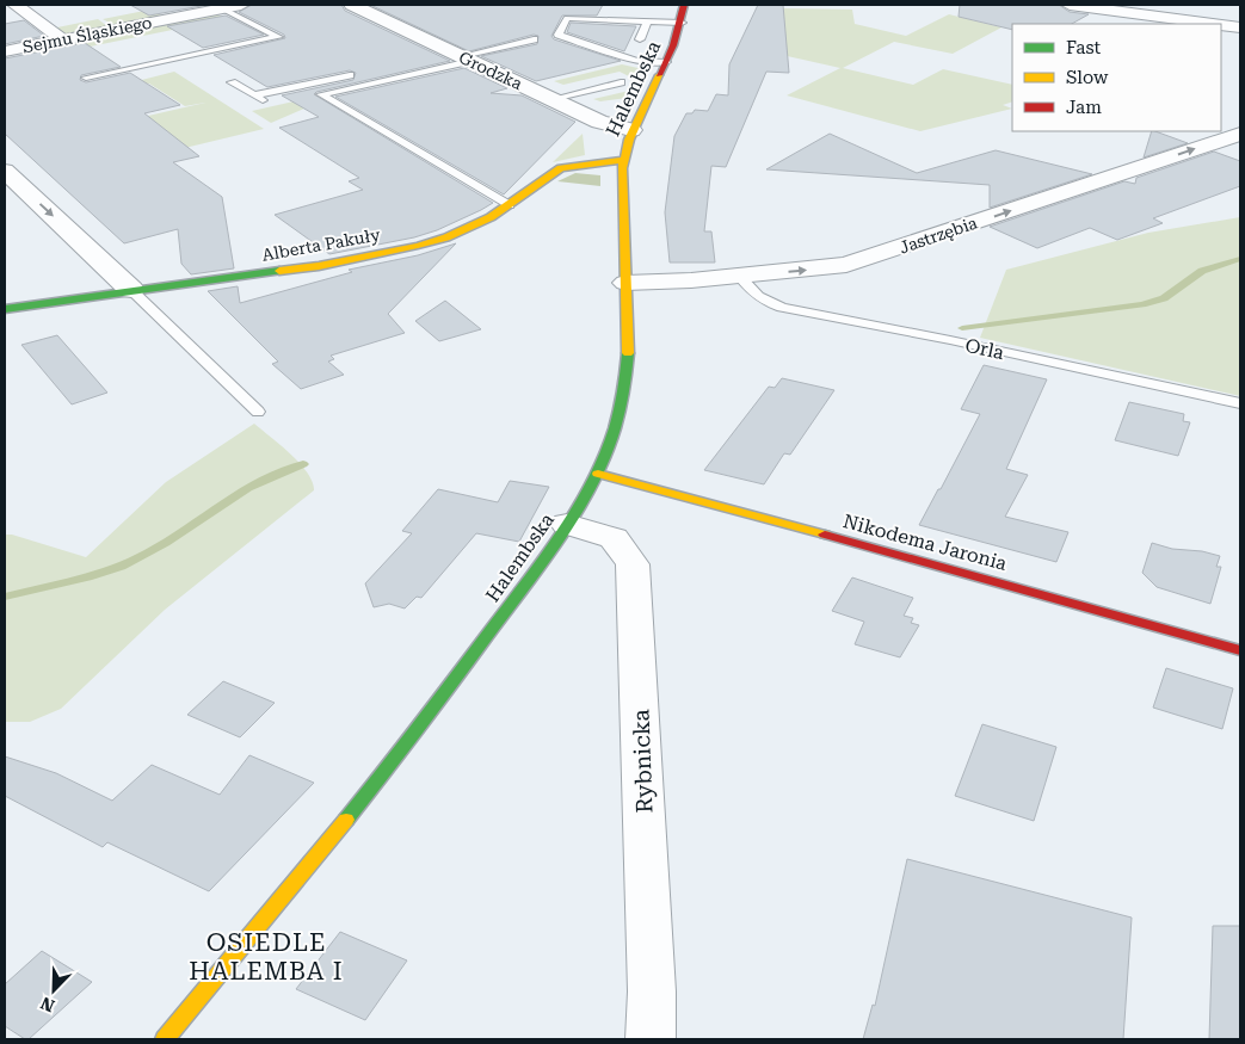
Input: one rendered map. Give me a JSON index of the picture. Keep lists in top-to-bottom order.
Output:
{
  "streets": {
    "street": [
      "Sejmu Śląskiego",
      "Grodzka",
      "Halembska",
      "Jastrzębia",
      "Alberta Pakuły",
      "Nikodema Jaronia",
      "Rybnicka"
    ],
    "lane": ["Orla"]
  },
  "crossings": [
    ["Grodzka", "Halembska"],
    ["Halembska", "Jastrzębia"],
    ["Halembska", "Alberta Pakuły"],
    ["Halembska", "Nikodema Jaronia"],
    ["Halembska", "Rybnicka"],
    ["Jastrzębia", "Orla"]
  ],
  "one_way": ["Jastrzębia"],
  "districts": ["OSIEDLE HALEMBA I"],
  "legend": ["Fast", "Slow", "Jam"],
  "north": "bottom left"
}
